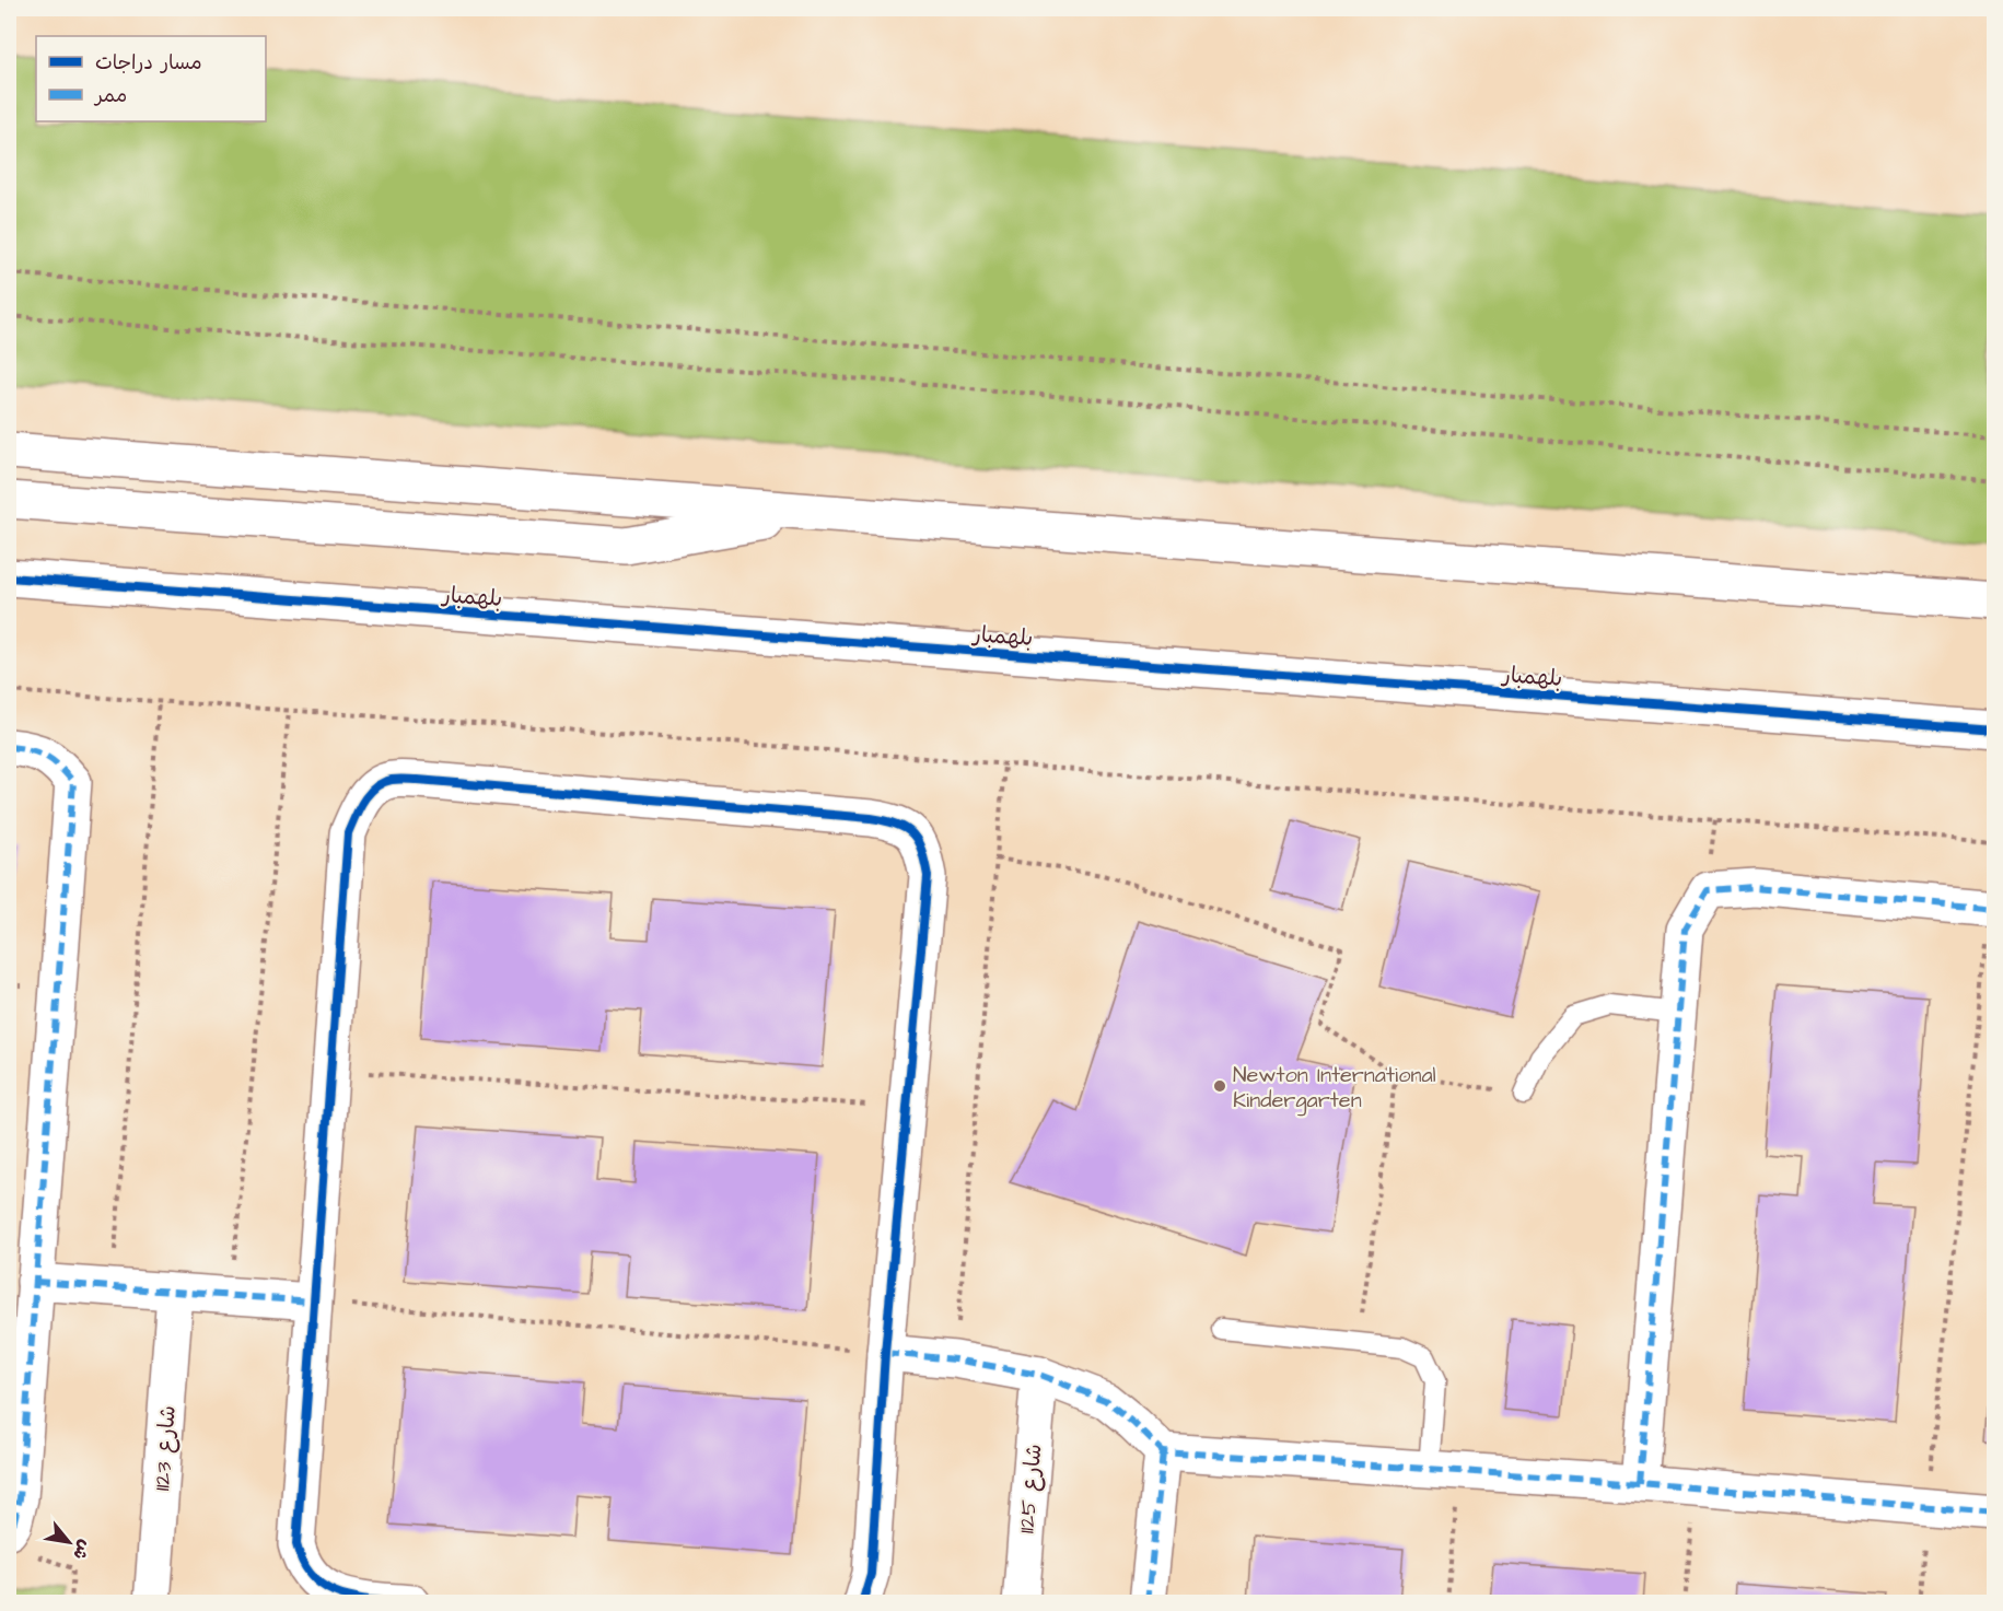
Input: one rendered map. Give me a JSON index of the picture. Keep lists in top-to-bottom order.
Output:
{
  "streets": {
    "street": ["بلهمبار", "شارع 1123", "شارع 1125"]
  },
  "places": ["Newton International Kindergarten"],
  "legend": ["مسار دراجات", "ممر"],
  "north": "bottom right"
}
